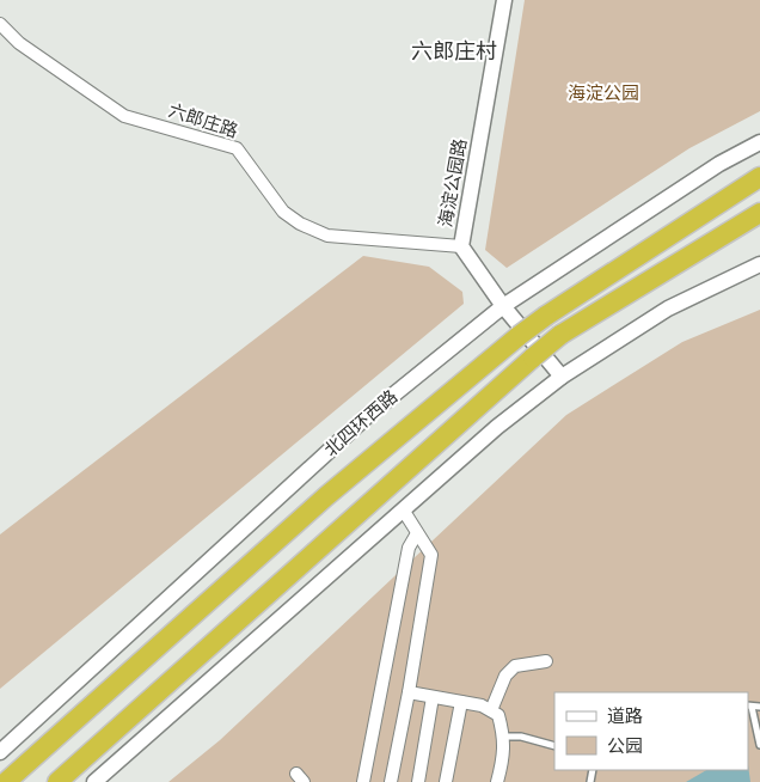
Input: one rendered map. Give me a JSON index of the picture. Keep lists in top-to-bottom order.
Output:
{
  "streets": {
    "highway": ["北四环西路"],
    "street": ["六郎庄路", "海淀公园路"]
  },
  "crossings": [
    ["六郎庄路", "海淀公园路"],
    ["海淀公园路", "北四环西路"]
  ],
  "districts": ["六郎庄村"],
  "parks": ["海淀公园"],
  "legend": ["道路", "公园"]
}
